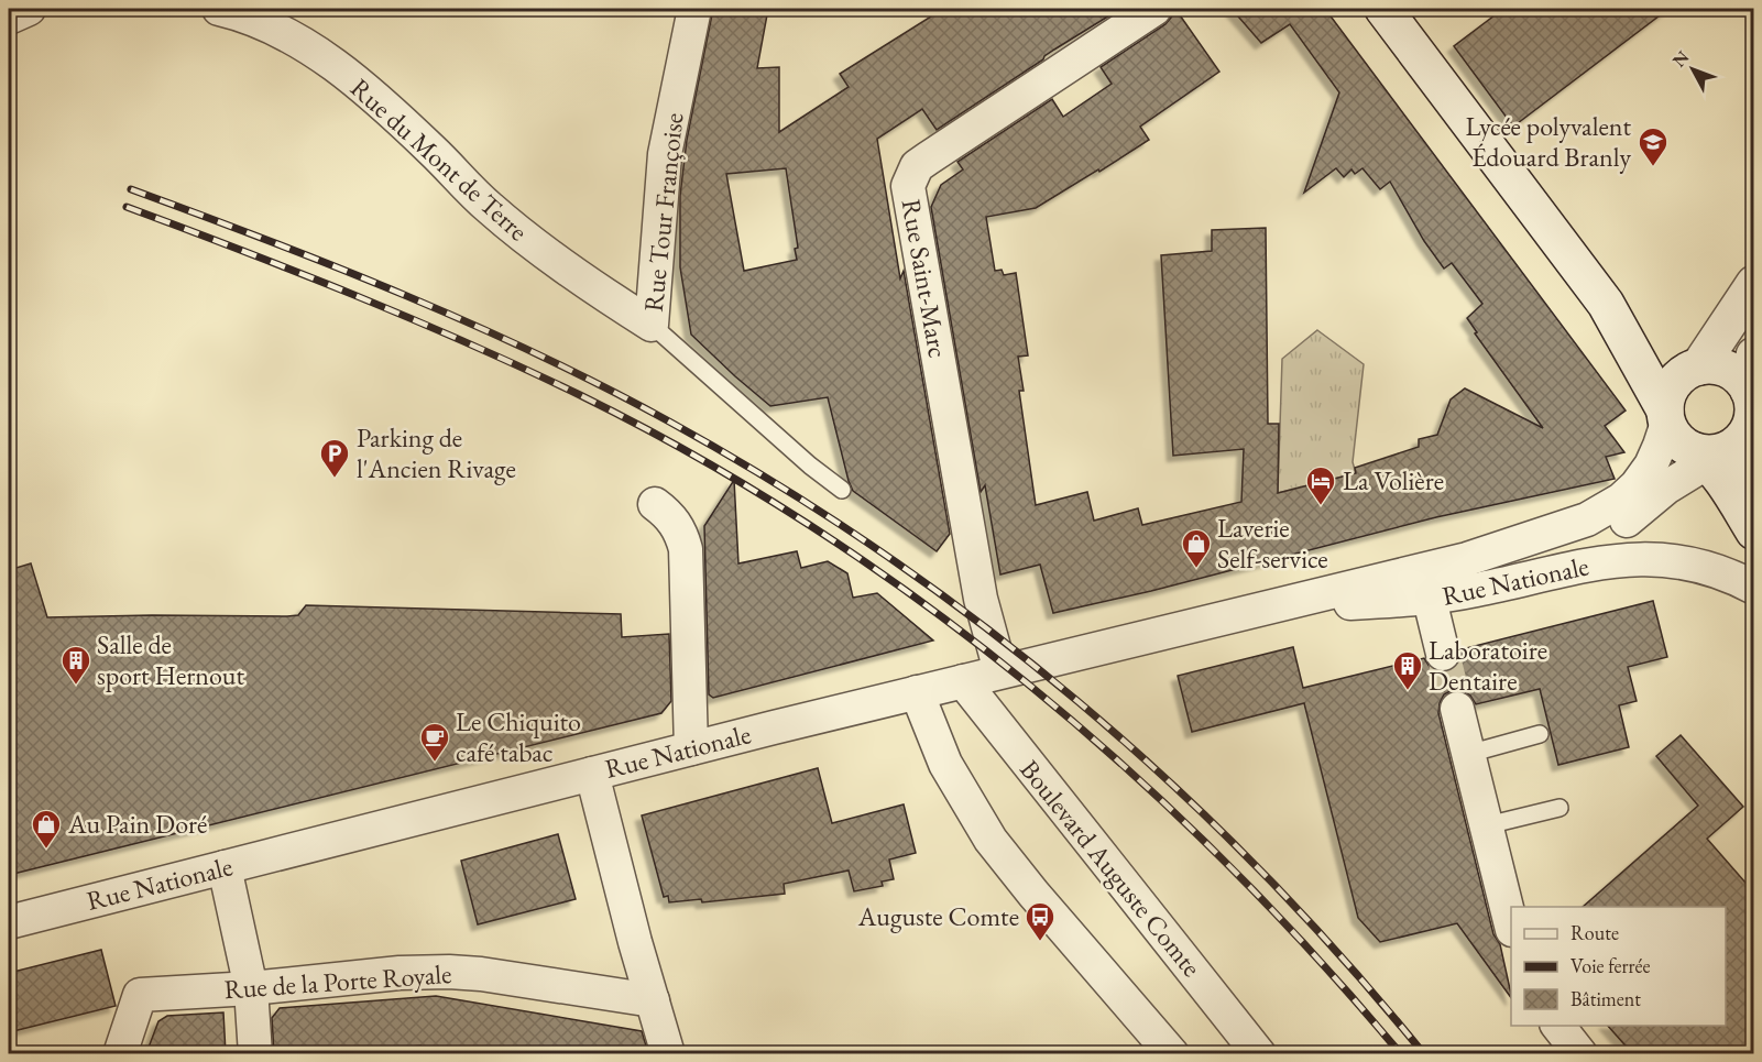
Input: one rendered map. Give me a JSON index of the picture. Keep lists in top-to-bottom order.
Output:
{
  "streets": {
    "street": [
      "Rue du Mont de Terre",
      "Rue Tour Françoise",
      "Rue Saint-Marc",
      "Rue Nationale",
      "Boulevard Auguste Comte",
      "Rue de la Porte Royale"
    ]
  },
  "crossings": [
    ["Rue du Mont de Terre", "Rue Tour Françoise"],
    ["Rue Saint-Marc", "Rue Nationale"],
    ["Rue Nationale", "Boulevard Auguste Comte"]
  ],
  "places": {
    "school or university": ["Lycée polyvalent Édouard Branly"],
    "parking": ["Parking de l'Ancien Rivage"],
    "hotel": ["La Volière"],
    "shop": ["Laverie Self-service", "Au Pain Doré"],
    "building": ["Salle de sport Hernout", "Laboratoire Dentaire"],
    "cafe": ["Le Chiquito café tabac"],
    "bus stop": ["Auguste Comte"]
  },
  "legend": ["Route", "Voie ferrée", "Bâtiment"],
  "north": "top left"
}
